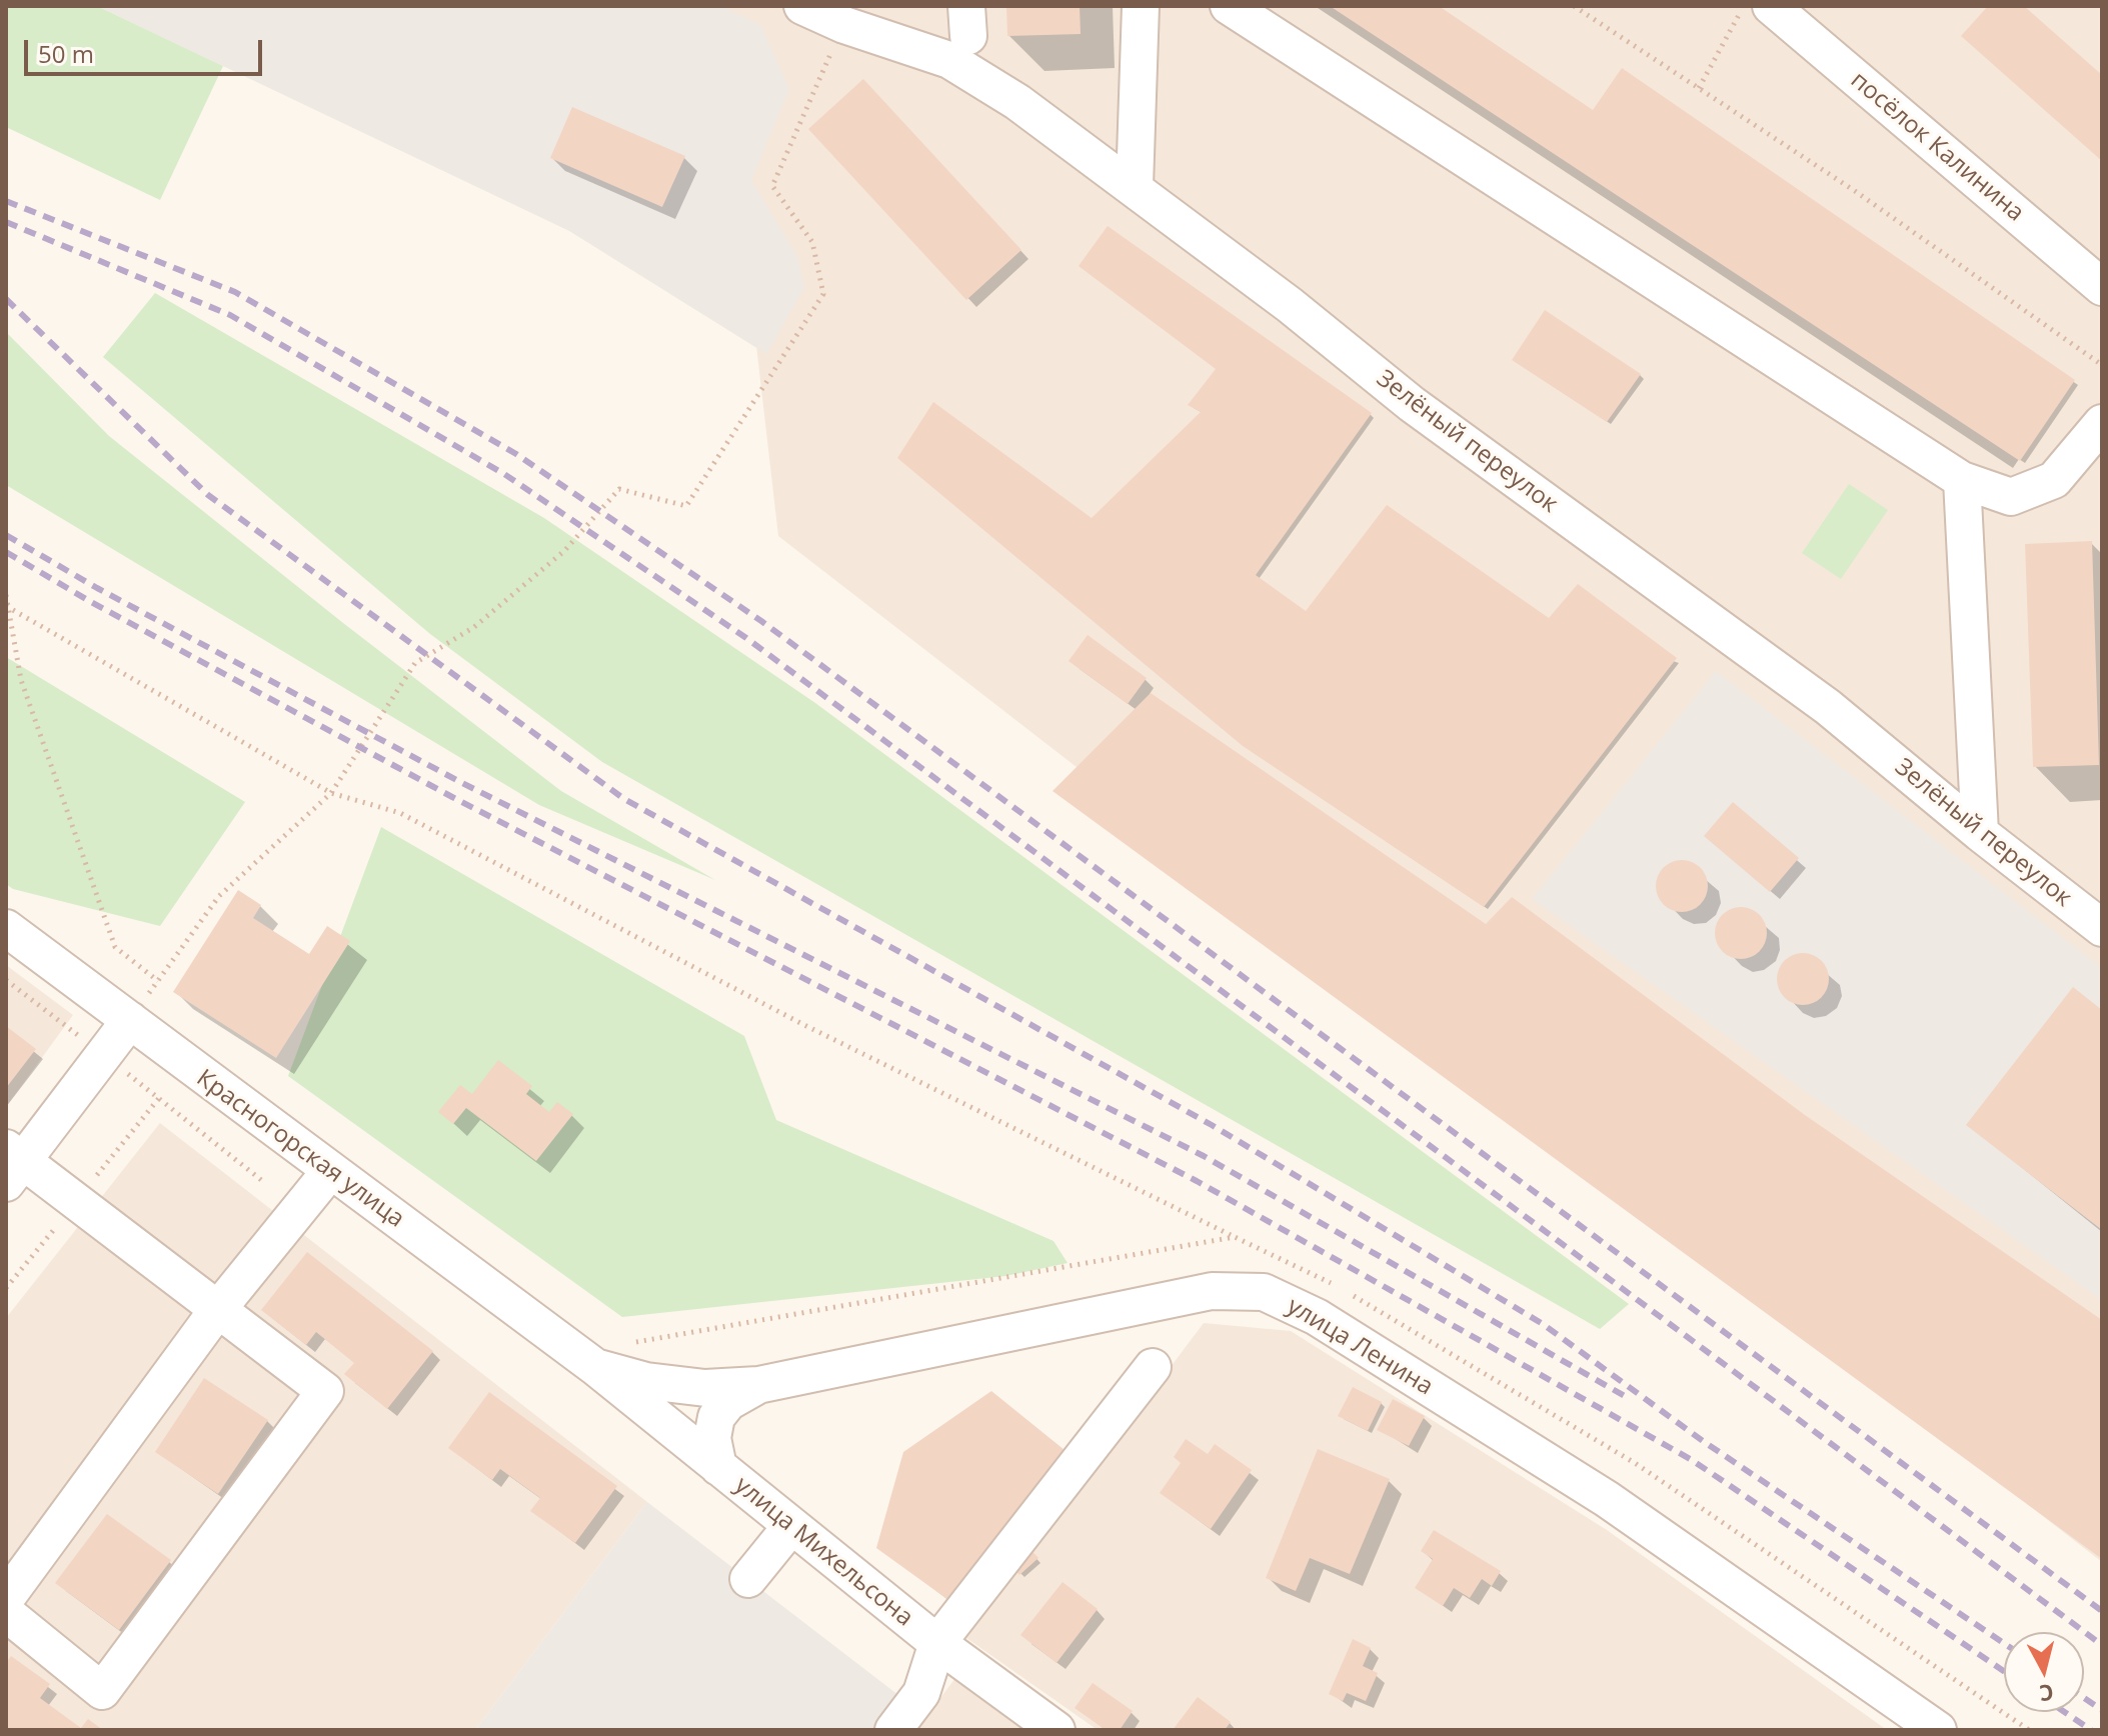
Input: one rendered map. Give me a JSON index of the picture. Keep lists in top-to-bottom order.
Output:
{
  "streets": {
    "street": [
      "посёлок Калинина",
      "Зелёный переулок",
      "Красногорская улица",
      "улица Ленина",
      "улица Михельсона"
    ]
  },
  "crossings": [
    ["Красногорская улица", "улица Ленина"],
    ["Красногорская улица", "улица Михельсона"],
    ["улица Ленина", "улица Михельсона"]
  ],
  "scale_bar": "50 m",
  "north": "bottom"
}
